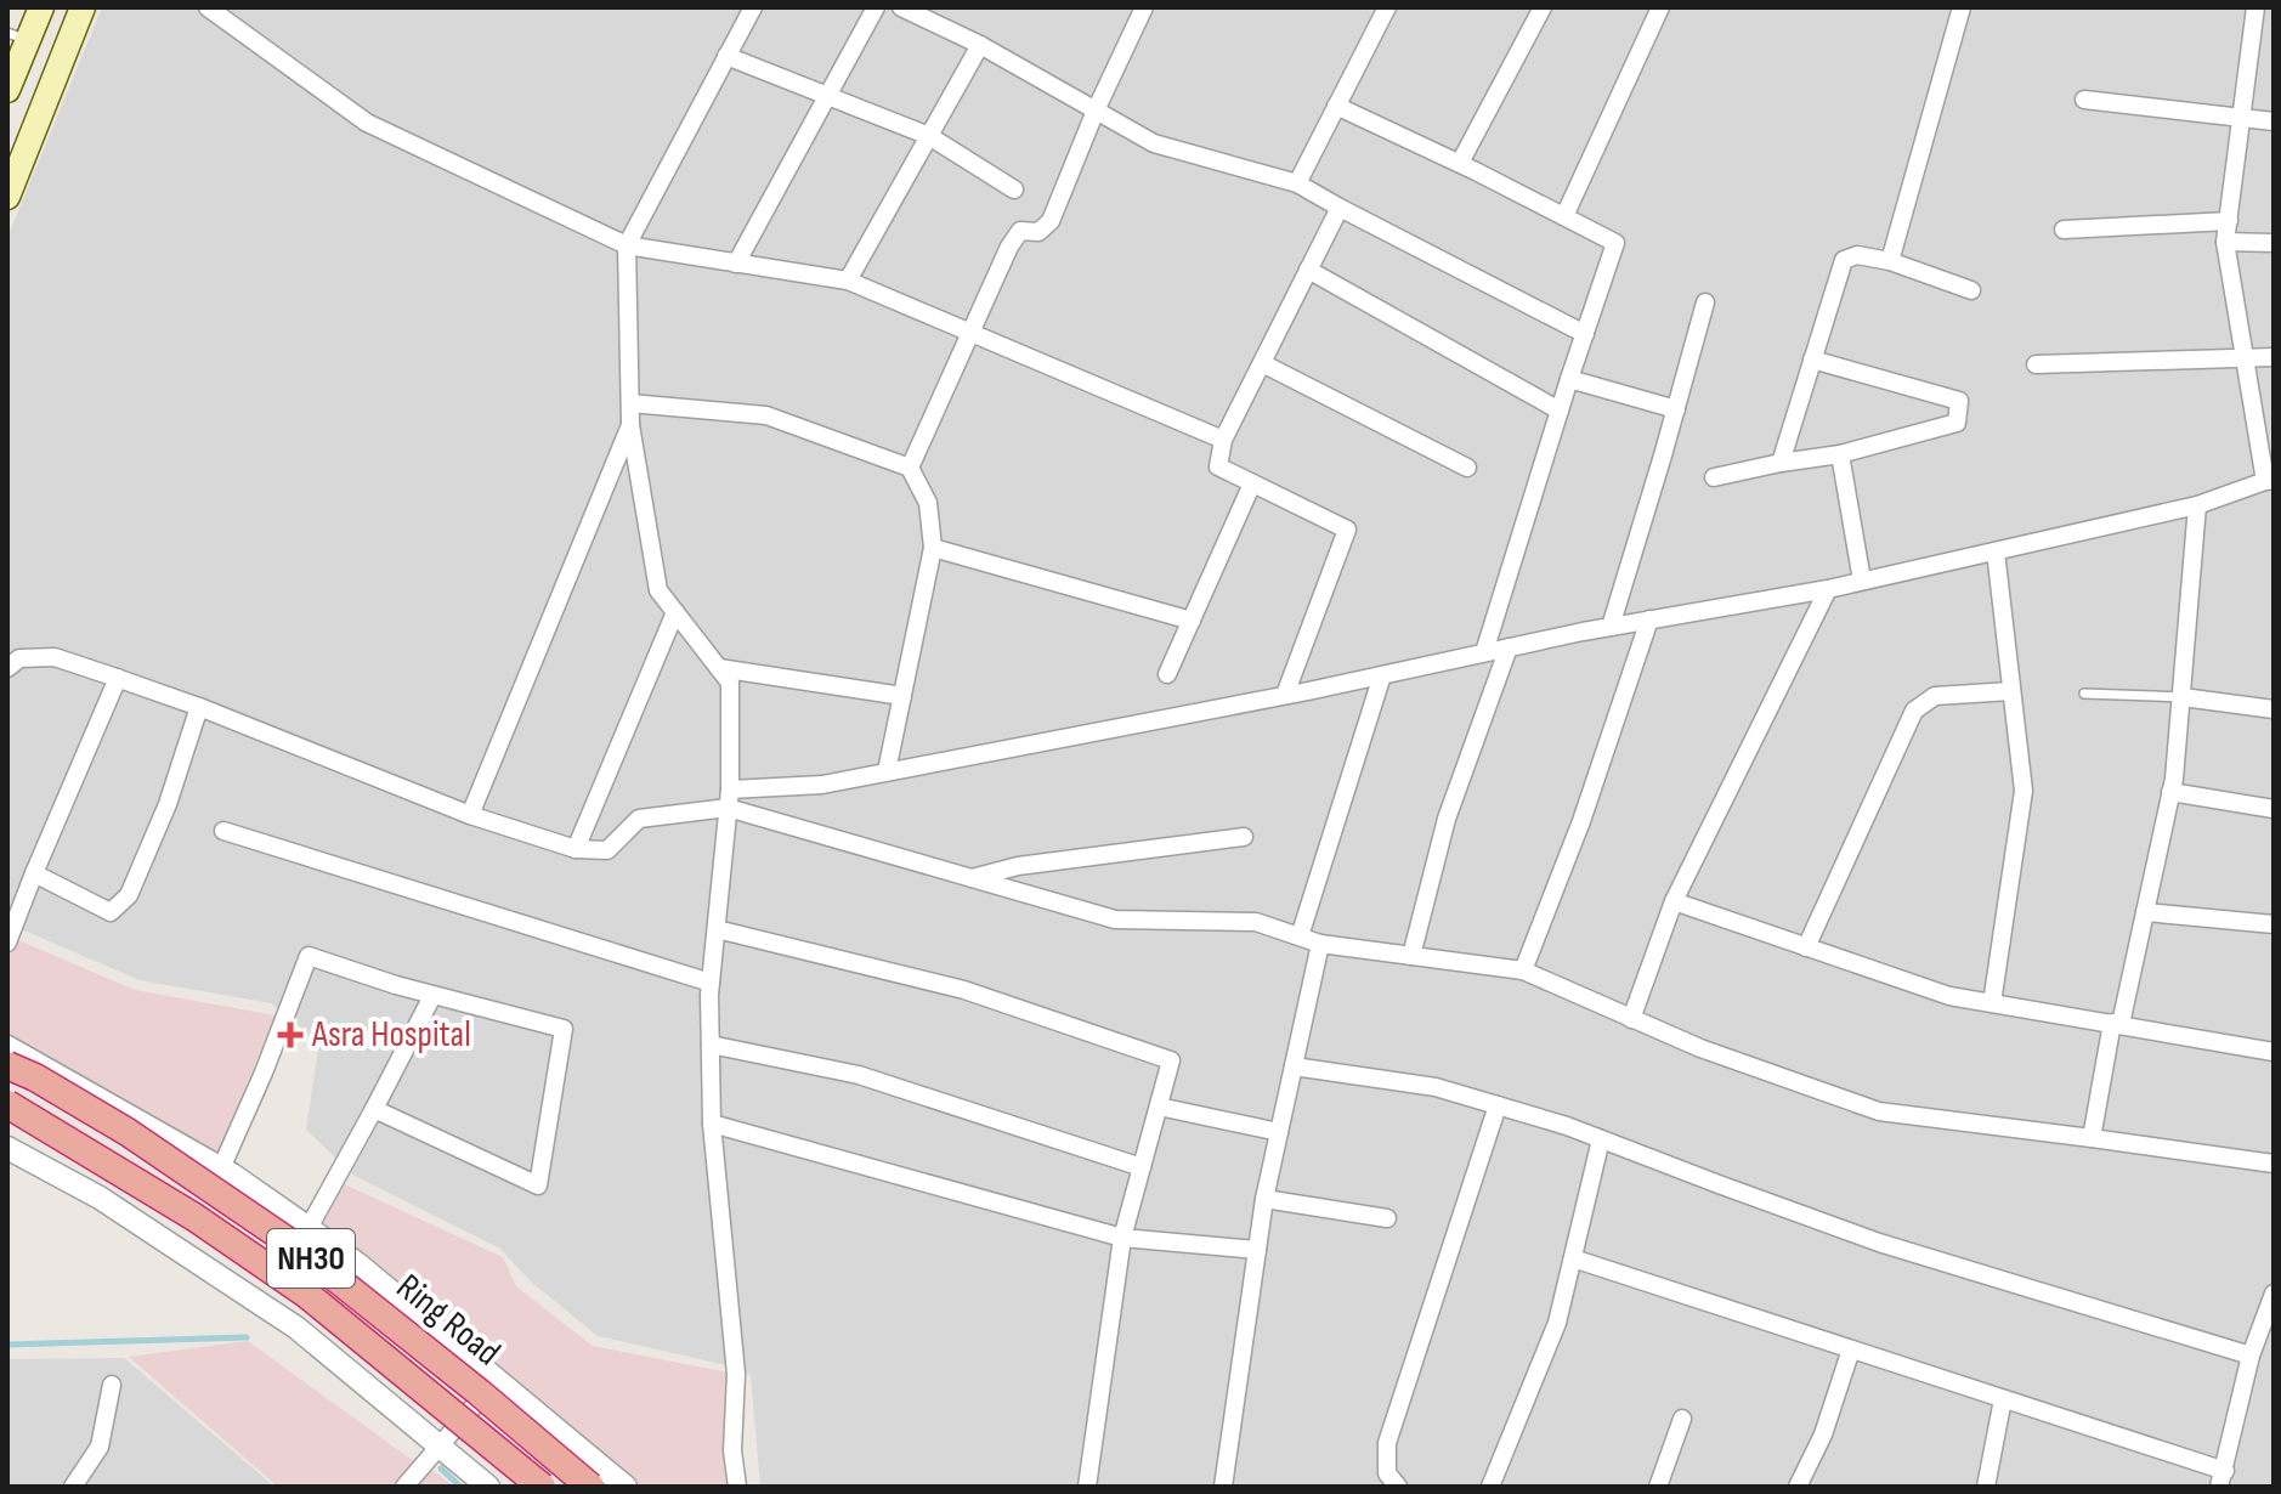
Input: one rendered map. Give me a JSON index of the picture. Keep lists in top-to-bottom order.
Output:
{
  "streets": {
    "highway": ["NH30", "Ring Road"]
  },
  "places": {
    "health": ["Asra Hospital"]
  }
}
